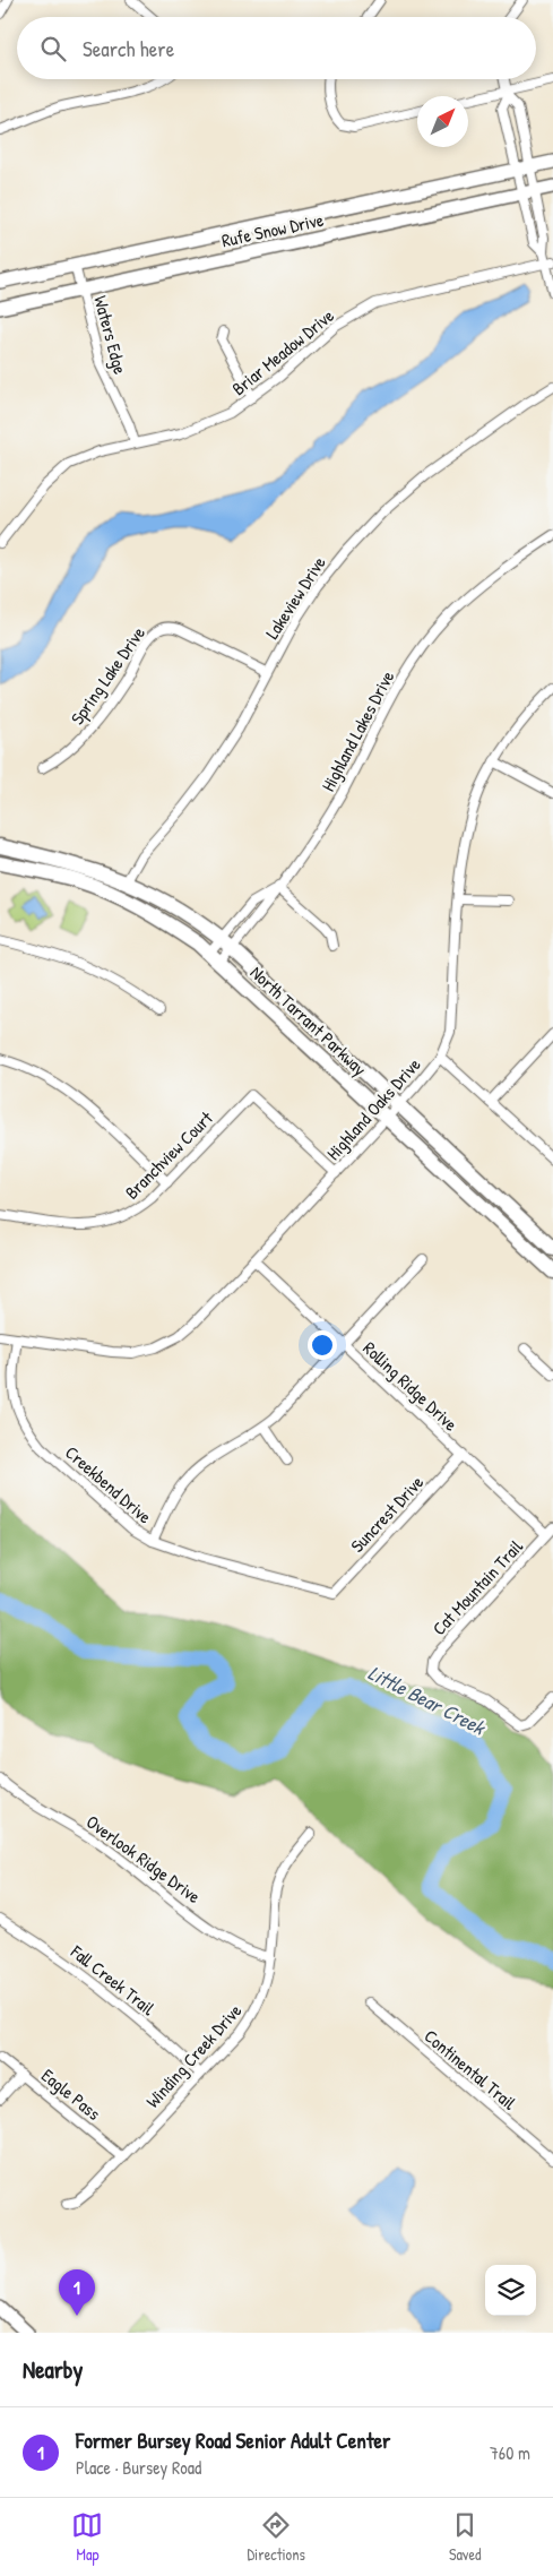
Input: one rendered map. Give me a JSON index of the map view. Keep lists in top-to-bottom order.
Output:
{
  "streets": {
    "main road": ["Rufe Snow Drive", "North Tarrant Parkway"],
    "street": [
      "Waters Edge",
      "Briar Meadow Drive",
      "Lakeview Drive",
      "Spring Lake Drive",
      "Highland Lakes Drive",
      "Highland Oaks Drive",
      "Branchview Court",
      "Rolling Ridge Drive",
      "Creekbend Drive",
      "Suncrest Drive",
      "Cat Mountain Trail",
      "Overlook Ridge Drive",
      "Fall Creek Trail",
      "Winding Creek Drive",
      "Continental Trail",
      "Eagle Pass"
    ]
  },
  "crossings": [
    ["Rufe Snow Drive", "Waters Edge"],
    ["Waters Edge", "Briar Meadow Drive"],
    ["Lakeview Drive", "Spring Lake Drive"],
    ["Lakeview Drive", "North Tarrant Parkway"],
    ["Highland Lakes Drive", "North Tarrant Parkway"],
    ["North Tarrant Parkway", "Highland Oaks Drive"],
    ["Highland Oaks Drive", "Branchview Court"],
    ["Highland Oaks Drive", "Rolling Ridge Drive"],
    ["Highland Oaks Drive", "Creekbend Drive"],
    ["Rolling Ridge Drive", "Suncrest Drive"],
    ["Rolling Ridge Drive", "Cat Mountain Trail"],
    ["Creekbend Drive", "Suncrest Drive"],
    ["Overlook Ridge Drive", "Winding Creek Drive"],
    ["Fall Creek Trail", "Winding Creek Drive"],
    ["Winding Creek Drive", "Eagle Pass"]
  ],
  "water": ["Little Bear Creek"],
  "north": "top right",
  "page": {
    "search": "Search here",
    "pins": "1",
    "heading": "Nearby",
    "list": [
      {
        "mark": "1",
        "name": "Former Bursey Road Senior Adult Center",
        "note": "Place · Bursey Road",
        "value": "760 m"
      }
    ],
    "nav": ["Map", "Directions", "Saved"]
  }
}
